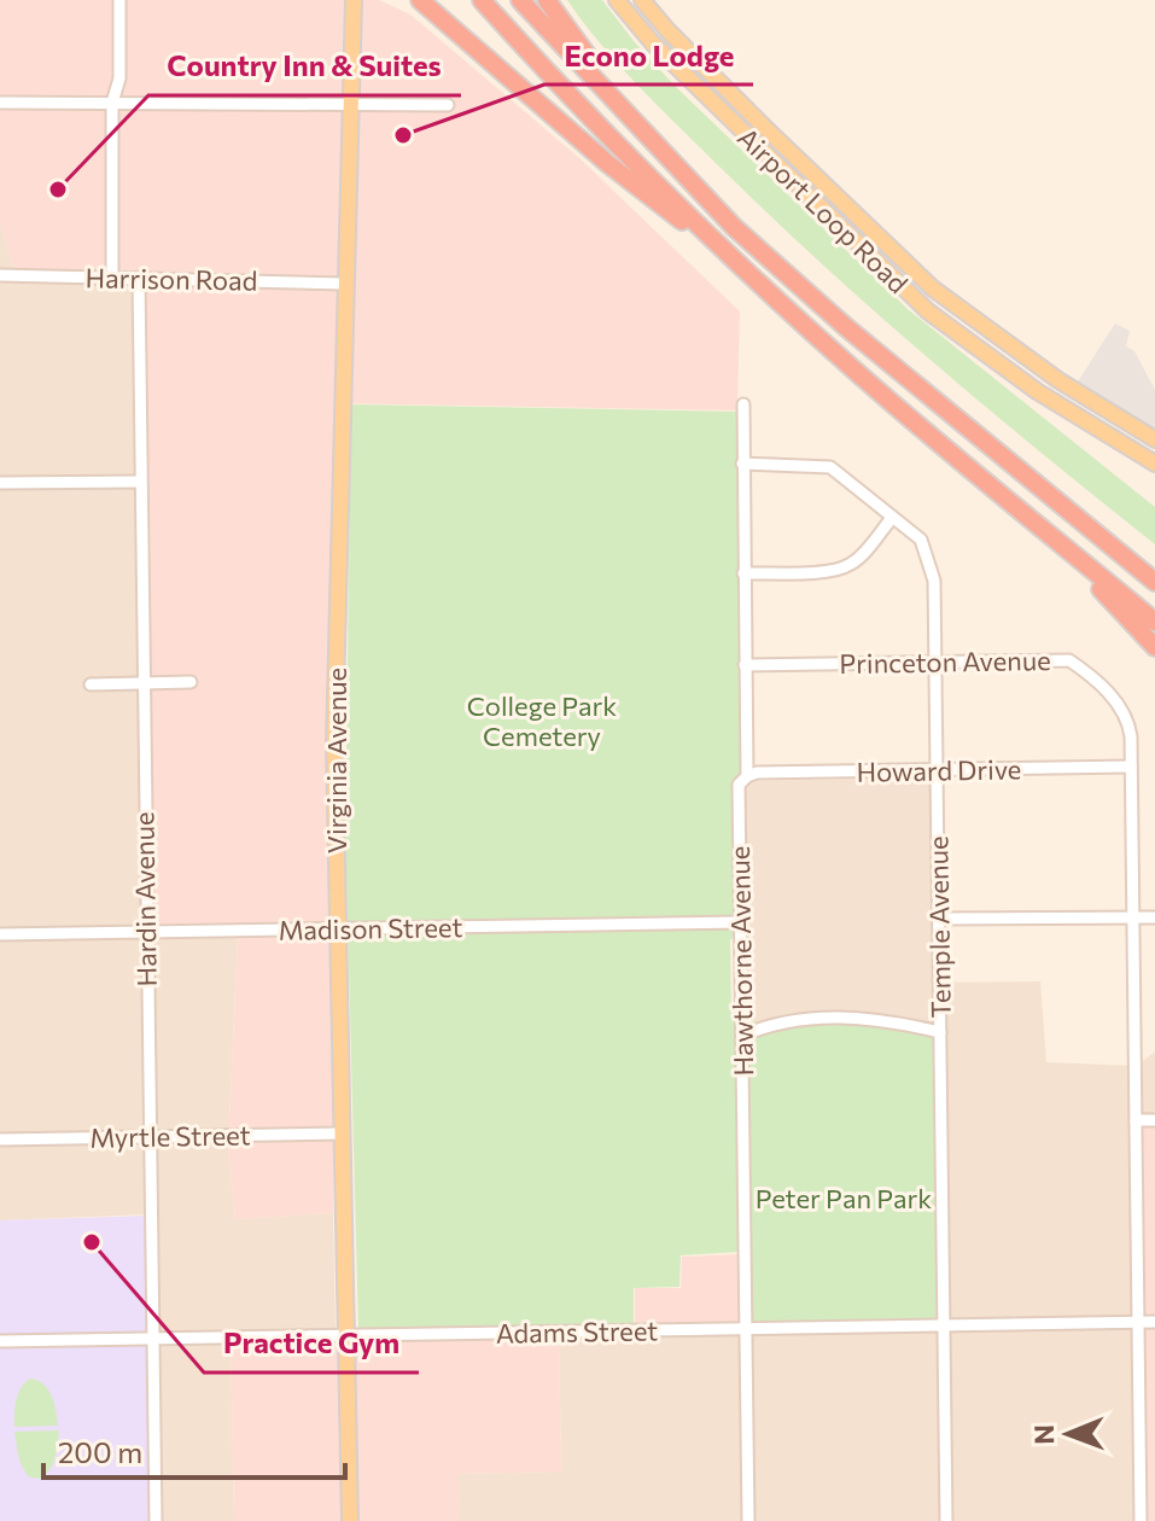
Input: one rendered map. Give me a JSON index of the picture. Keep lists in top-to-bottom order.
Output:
{
  "streets": {
    "main road": ["Airport Loop Road", "Virginia Avenue"],
    "street": [
      "Harrison Road",
      "Princeton Avenue",
      "Howard Drive",
      "Hardin Avenue",
      "Temple Avenue",
      "Madison Street",
      "Hawthorne Avenue",
      "Myrtle Street",
      "Adams Street"
    ]
  },
  "crossings": [
    ["Harrison Road", "Virginia Avenue"],
    ["Harrison Road", "Hardin Avenue"],
    ["Princeton Avenue", "Howard Drive"],
    ["Princeton Avenue", "Temple Avenue"],
    ["Princeton Avenue", "Hawthorne Avenue"],
    ["Princeton Avenue", "Adams Street"],
    ["Virginia Avenue", "Madison Street"],
    ["Virginia Avenue", "Myrtle Street"],
    ["Virginia Avenue", "Adams Street"],
    ["Howard Drive", "Temple Avenue"],
    ["Howard Drive", "Hawthorne Avenue"],
    ["Hardin Avenue", "Madison Street"],
    ["Hardin Avenue", "Myrtle Street"],
    ["Hardin Avenue", "Adams Street"],
    ["Temple Avenue", "Hawthorne Avenue"],
    ["Temple Avenue", "Adams Street"],
    ["Madison Street", "Hawthorne Avenue"],
    ["Hawthorne Avenue", "Adams Street"]
  ],
  "parks": ["College Park Cemetery", "Peter Pan Park"],
  "places": ["Econo Lodge", "Country Inn & Suites", "Practice Gym"],
  "scale_bar": "200 m",
  "north": "left"
}
